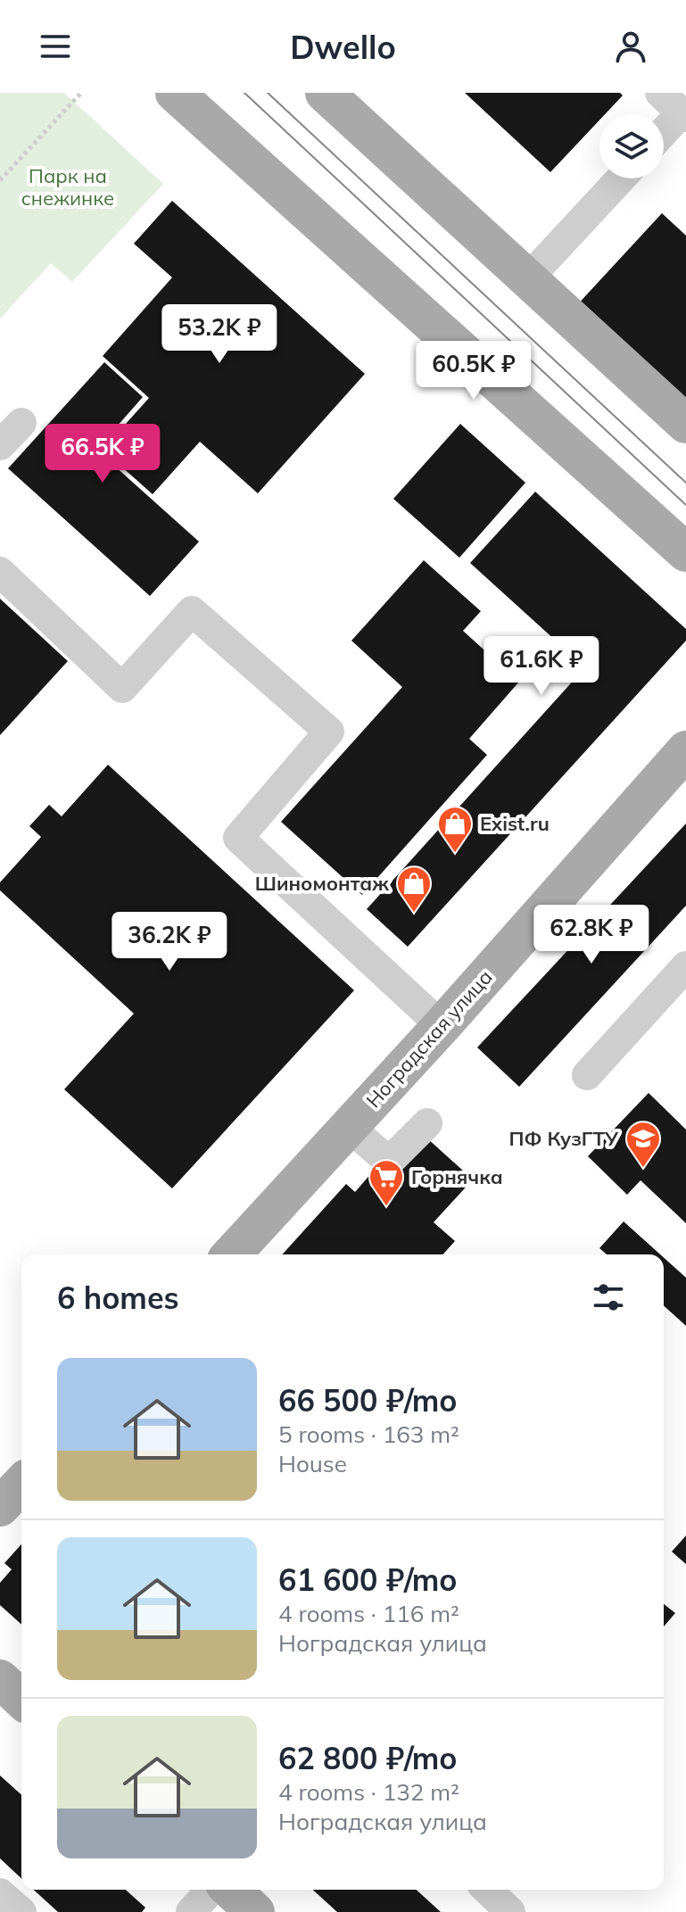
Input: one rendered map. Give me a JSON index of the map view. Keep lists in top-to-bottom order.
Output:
{
  "streets": {
    "main road": ["Ноградская улица"]
  },
  "parks": ["Парк на снежинке"],
  "places": {
    "shop": ["Exist.ru", "Шиномонтаж"],
    "school or university": ["ПФ КузГТУ"],
    "supermarket": ["Горнячка"]
  },
  "page": {
    "header": "Dwello",
    "price": [
      "53.2K ₽",
      "60.5K ₽",
      "66.5K ₽",
      "61.6K ₽",
      "62.8K ₽",
      "36.2K ₽"
    ],
    "heading": "6 homes",
    "list": [
      {
        "name": "66 500 ₽/mo",
        "note": "5 rooms · 163 m² · House"
      },
      {
        "name": "61 600 ₽/mo",
        "note": "4 rooms · 116 m² · Ноградская улица"
      },
      {
        "name": "62 800 ₽/mo",
        "note": "4 rooms · 132 m² · Ноградская улица"
      }
    ]
  }
}
